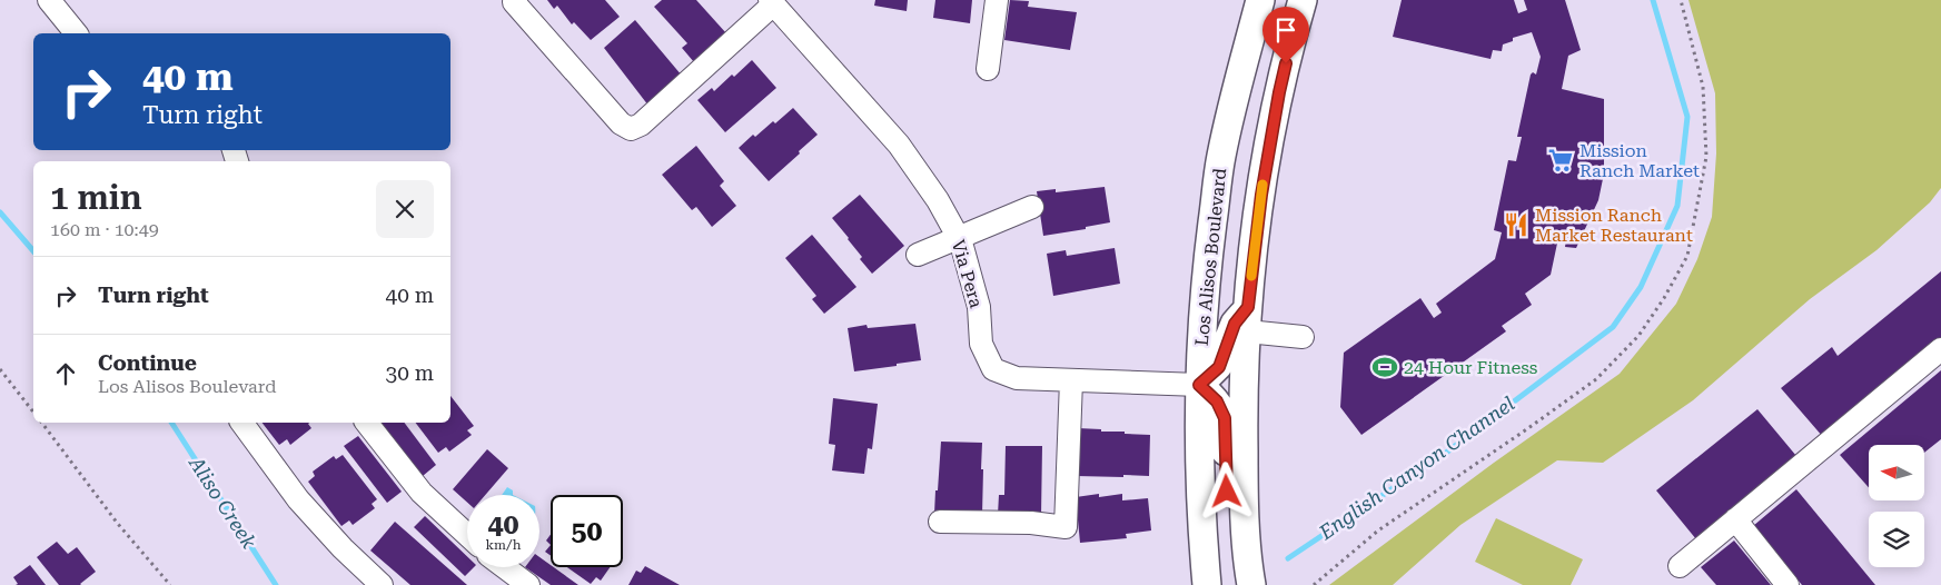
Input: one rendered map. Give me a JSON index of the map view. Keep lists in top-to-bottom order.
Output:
{
  "streets": {
    "main road": ["Los Alisos Boulevard"],
    "street": ["Via Pera"]
  },
  "crossings": [
    ["Los Alisos Boulevard", "Via Pera"]
  ],
  "water": ["English Canyon Channel", "Aliso Creek"],
  "places": {
    "supermarket": ["Mission Ranch Market"],
    "restaurant": ["Mission Ranch Market Restaurant"],
    "sports": ["24 Hour Fitness"]
  },
  "north": "left",
  "page": {
    "turn": ["40 m", "Turn right"],
    "heading": ["1 min", "160 m · 10:49"],
    "list": [
      {
        "name": "Turn right",
        "value": "40 m"
      },
      {
        "name": "Continue",
        "note": "Los Alisos Boulevard",
        "value": "30 m"
      }
    ],
    "speed": "40 km/h",
    "limit": "50"
  }
}
